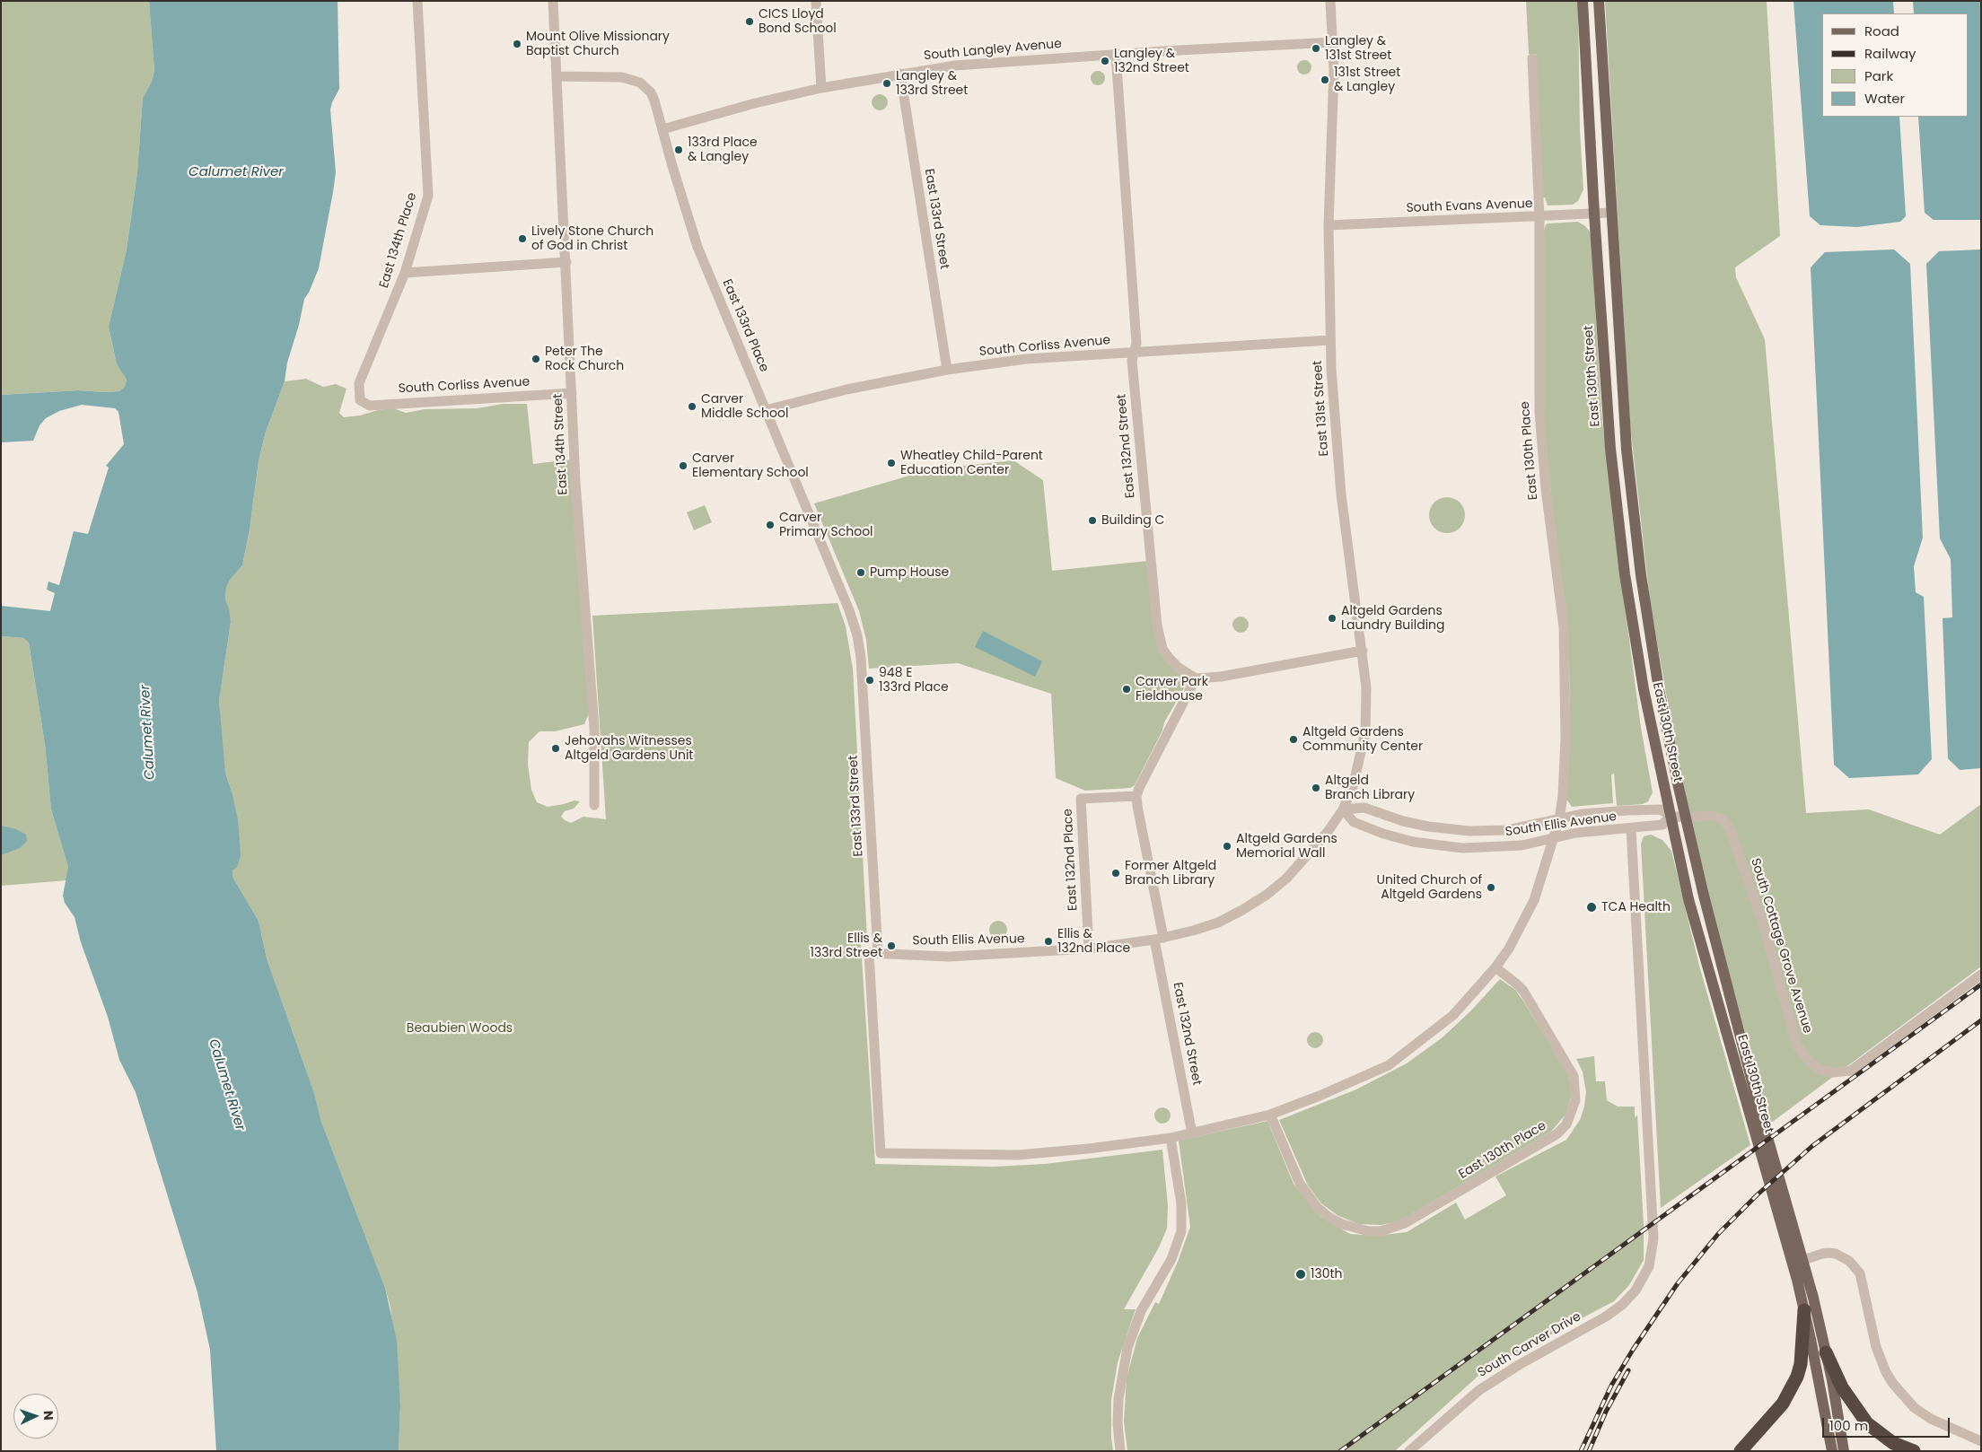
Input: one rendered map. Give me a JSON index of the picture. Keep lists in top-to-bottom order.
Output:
{
  "streets": {
    "main road": ["East 130th Street"],
    "street": [
      "South Langley Avenue",
      "South Evans Avenue",
      "East 133rd Street",
      "East 134th Place",
      "East 133rd Place",
      "South Corliss Avenue",
      "East 131st Street",
      "East 134th Street",
      "East 132nd Street",
      "East 130th Place",
      "South Ellis Avenue",
      "East 132nd Place",
      "South Cottage Grove Avenue",
      "South Carver Drive"
    ]
  },
  "crossings": [
    ["South Langley Avenue", "East 133rd Street"],
    ["South Langley Avenue", "East 133rd Place"],
    ["South Langley Avenue", "East 131st Street"],
    ["South Langley Avenue", "East 132nd Street"],
    ["South Evans Avenue", "East 130th Street"],
    ["South Evans Avenue", "East 131st Street"],
    ["South Evans Avenue", "East 130th Place"],
    ["East 133rd Street", "East 133rd Place"],
    ["East 133rd Street", "South Corliss Avenue"],
    ["East 133rd Street", "East 130th Place"],
    ["East 133rd Street", "South Ellis Avenue"],
    ["East 134th Place", "South Corliss Avenue"],
    ["East 133rd Place", "South Corliss Avenue"],
    ["East 133rd Place", "East 134th Street"],
    ["South Corliss Avenue", "East 131st Street"],
    ["South Corliss Avenue", "East 134th Street"],
    ["South Corliss Avenue", "East 132nd Street"],
    ["East 130th Street", "South Ellis Avenue"],
    ["East 130th Street", "South Cottage Grove Avenue"],
    ["East 131st Street", "South Ellis Avenue"],
    ["East 132nd Street", "East 130th Place"],
    ["East 132nd Street", "South Ellis Avenue"],
    ["East 132nd Street", "East 132nd Place"],
    ["East 130th Place", "South Ellis Avenue"],
    ["South Ellis Avenue", "East 132nd Place"],
    ["South Ellis Avenue", "South Cottage Grove Avenue"],
    ["South Ellis Avenue", "South Carver Drive"]
  ],
  "water": ["Calumet River"],
  "parks": ["Beaubien Woods"],
  "places": [
    "CICS Lloyd Bond School",
    "Mount Olive Missionary Baptist Church",
    "Langley & 131st Street",
    "Langley & 132nd Street",
    "131st Street & Langley",
    "Langley & 133rd Street",
    "133rd Place & Langley",
    "Lively Stone Church of God in Christ",
    "Peter The Rock Church",
    "Carver Middle School",
    "Wheatley Child-Parent Education Center",
    "Carver Elementary School",
    "Building C",
    "Carver Primary School",
    "Pump House",
    "Altgeld Gardens Laundry Building",
    "948 E 133rd Place",
    "Carver Park Fieldhouse",
    "Altgeld Gardens Community Center",
    "Jehovahs Witnesses Altgeld Gardens Unit",
    "Altgeld Branch Library",
    "Altgeld Gardens Memorial Wall",
    "Former Altgeld Branch Library",
    "United Church of Altgeld Gardens",
    "TCA Health",
    "Ellis & 132nd Place",
    "Ellis & 133rd Street",
    "130th"
  ],
  "legend": [
    "Road",
    "Railway",
    "Park",
    "Water"
  ],
  "scale_bar": "100 m",
  "north": "right"
}
